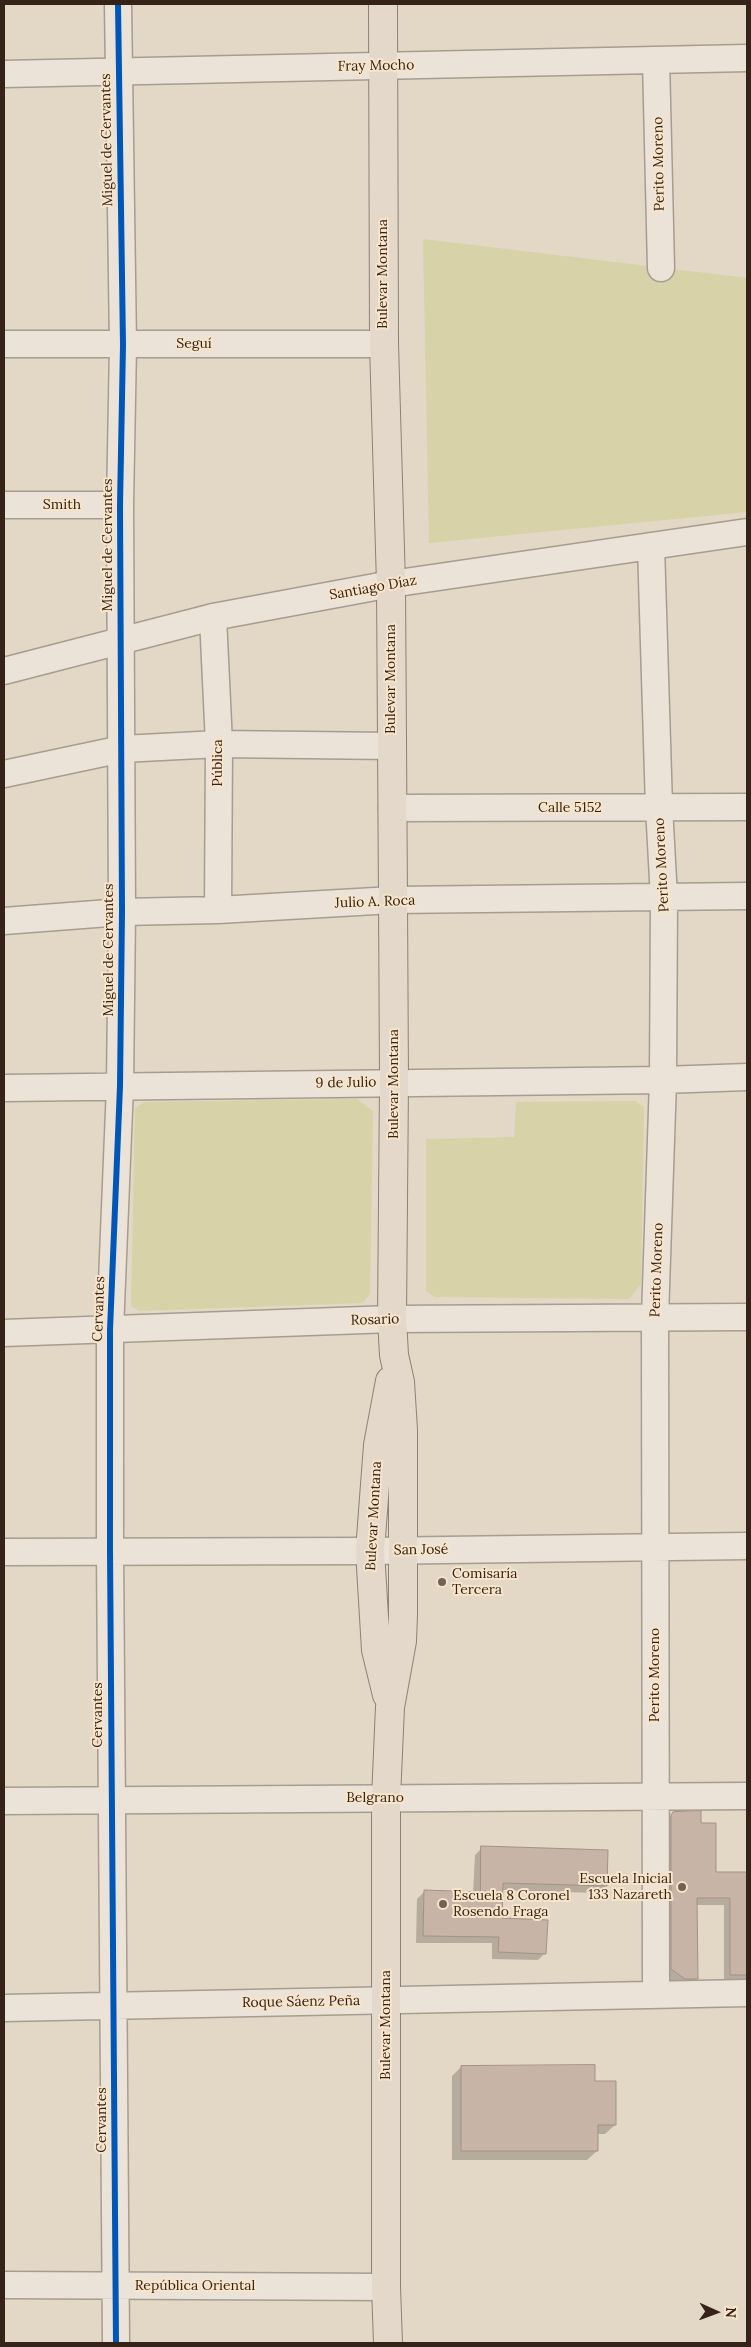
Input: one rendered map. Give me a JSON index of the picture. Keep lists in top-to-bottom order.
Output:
{
  "streets": {
    "main road": ["Bulevar Montana"],
    "street": [
      "Fray Mocho",
      "Miguel de Cervantes",
      "Perito Moreno",
      "Seguí",
      "Smith",
      "Santiago Díaz",
      "Pública",
      "Calle 5152",
      "Julio A. Roca",
      "9 de Julio",
      "Cervantes",
      "Rosario",
      "San José",
      "Belgrano",
      "Roque Sáenz Peña",
      "República Oriental"
    ]
  },
  "crossings": [
    ["Fray Mocho", "Miguel de Cervantes"],
    ["Fray Mocho", "Perito Moreno"],
    ["Fray Mocho", "Bulevar Montana"],
    ["Miguel de Cervantes", "Seguí"],
    ["Miguel de Cervantes", "Smith"],
    ["Miguel de Cervantes", "Santiago Díaz"],
    ["Miguel de Cervantes", "Julio A. Roca"],
    ["Miguel de Cervantes", "9 de Julio"],
    ["Miguel de Cervantes", "Cervantes"],
    ["Perito Moreno", "Santiago Díaz"],
    ["Perito Moreno", "Calle 5152"],
    ["Perito Moreno", "Julio A. Roca"],
    ["Perito Moreno", "9 de Julio"],
    ["Perito Moreno", "Rosario"],
    ["Perito Moreno", "San José"],
    ["Perito Moreno", "Belgrano"],
    ["Perito Moreno", "Roque Sáenz Peña"],
    ["Bulevar Montana", "Seguí"],
    ["Bulevar Montana", "Santiago Díaz"],
    ["Bulevar Montana", "Calle 5152"],
    ["Bulevar Montana", "Julio A. Roca"],
    ["Bulevar Montana", "9 de Julio"],
    ["Bulevar Montana", "Rosario"],
    ["Bulevar Montana", "San José"],
    ["Bulevar Montana", "Belgrano"],
    ["Bulevar Montana", "Roque Sáenz Peña"],
    ["Bulevar Montana", "República Oriental"],
    ["Santiago Díaz", "Pública"],
    ["Pública", "Julio A. Roca"],
    ["9 de Julio", "Cervantes"],
    ["Cervantes", "Rosario"],
    ["Cervantes", "San José"],
    ["Cervantes", "Belgrano"],
    ["Cervantes", "Roque Sáenz Peña"],
    ["Cervantes", "República Oriental"]
  ],
  "places": ["Comisaría Tercera", "Escuela Inicial 133 Nazareth", "Escuela 8 Coronel Rosendo Fraga"],
  "north": "right"
}
